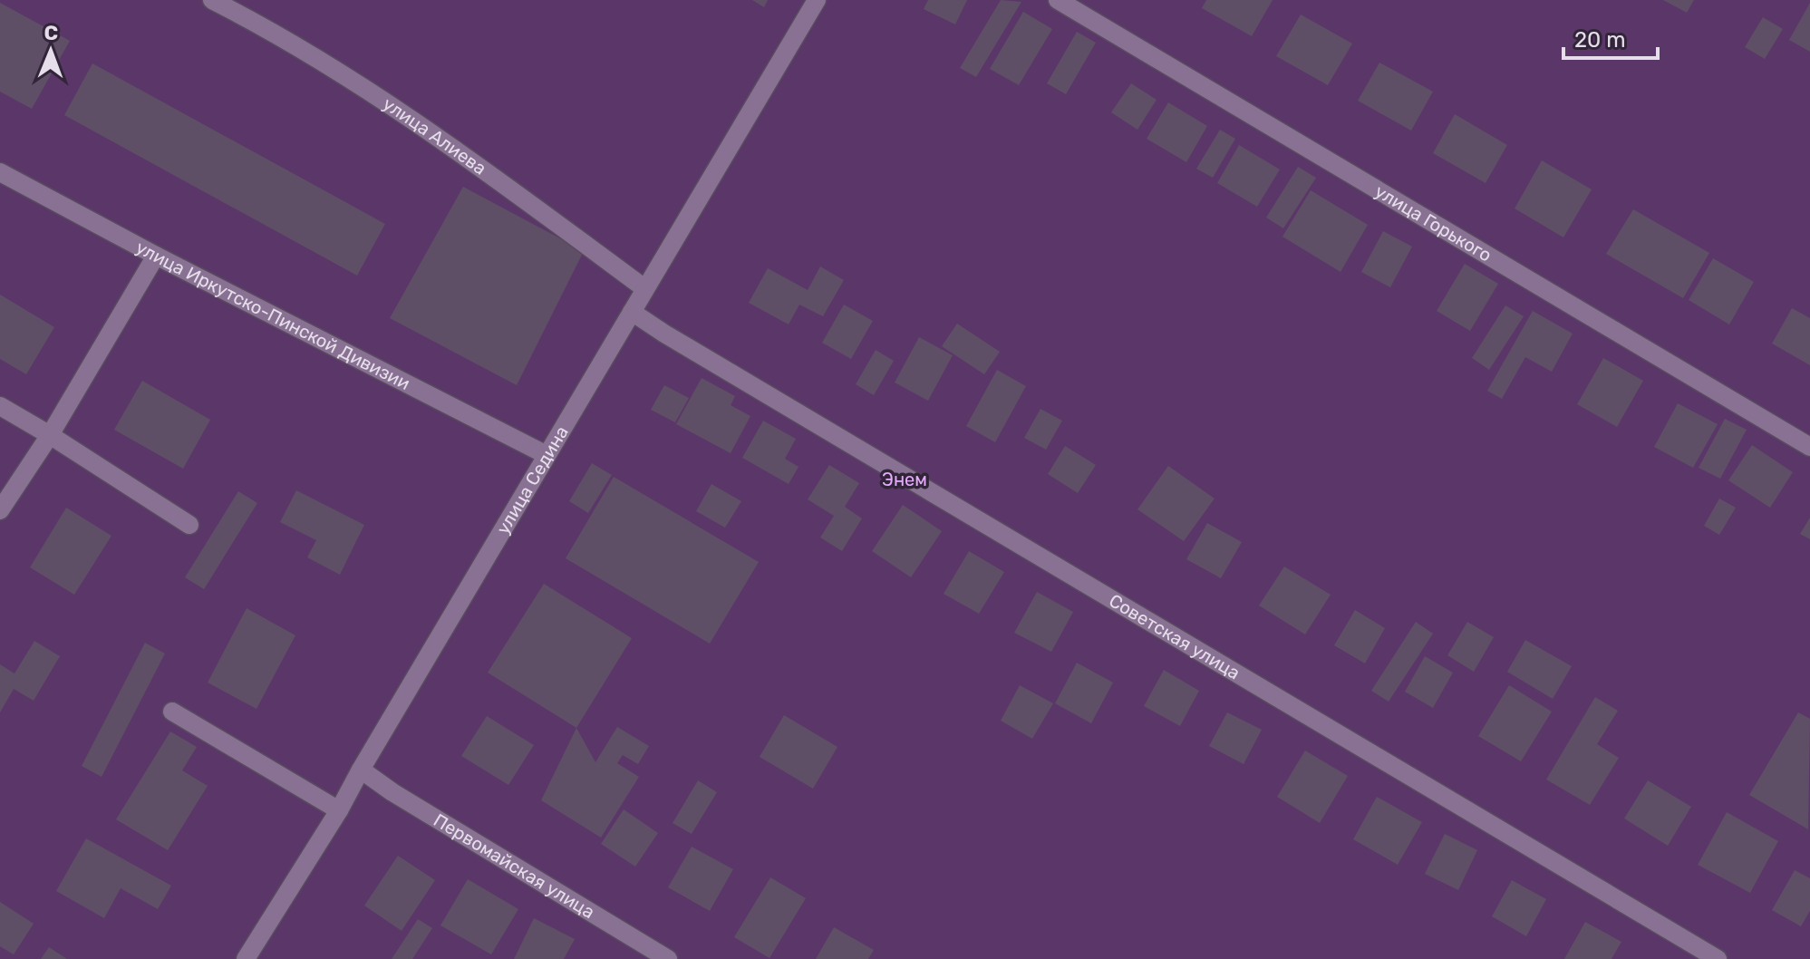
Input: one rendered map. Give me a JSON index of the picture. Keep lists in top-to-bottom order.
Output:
{
  "streets": {
    "street": [
      "улица Алиева",
      "улица Горького",
      "улица Иркутско-Пинской Дивизии",
      "улица Седина",
      "Советская улица",
      "Первомайская улица"
    ]
  },
  "crossings": [
    ["улица Алиева", "улица Седина"],
    ["улица Иркутско-Пинской Дивизии", "улица Седина"],
    ["улица Седина", "Советская улица"],
    ["улица Седина", "Первомайская улица"]
  ],
  "parks": ["Энем"],
  "scale_bar": "20 m",
  "north": "top"
}
